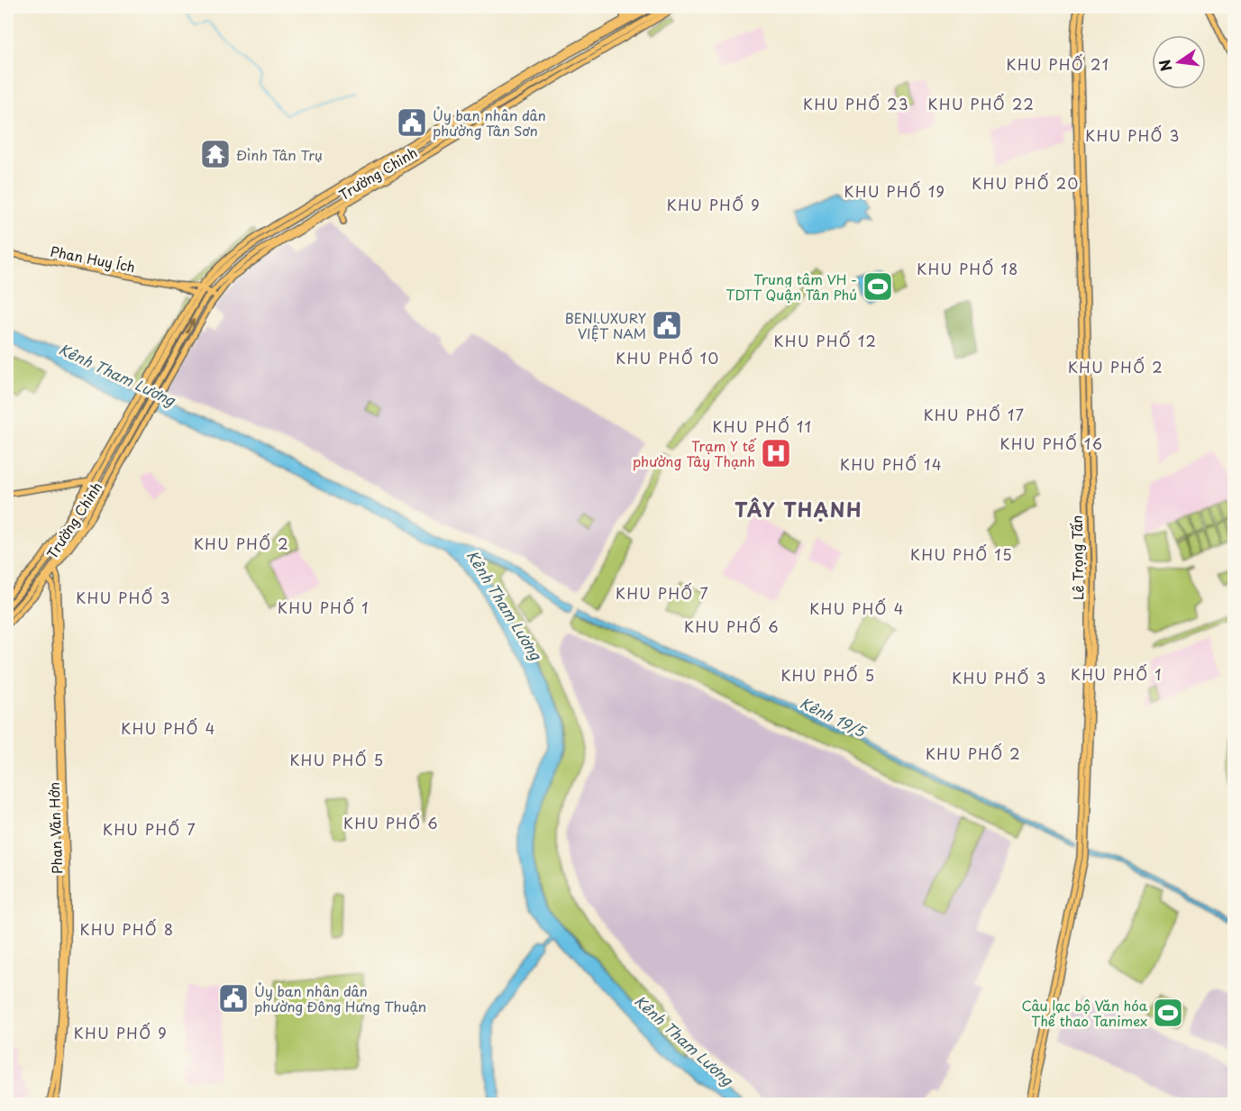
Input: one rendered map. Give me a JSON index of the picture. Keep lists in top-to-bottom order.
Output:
{
  "streets": {
    "main road": [
      "Trường Chinh",
      "Phan Huy Ích",
      "Lê Trọng Tấn",
      "Phan Văn Hớn"
    ]
  },
  "crossings": [
    ["Trường Chinh", "Phan Văn Hớn"]
  ],
  "districts": [
    "KHU PHỐ 21",
    "KHU PHỐ 23",
    "KHU PHỐ 22",
    "KHU PHỐ 3",
    "KHU PHỐ 20",
    "KHU PHỐ 19",
    "KHU PHỐ 9",
    "KHU PHỐ 18",
    "KHU PHỐ 12",
    "KHU PHỐ 10",
    "KHU PHỐ 2",
    "KHU PHỐ 17",
    "KHU PHỐ 11",
    "KHU PHỐ 16",
    "KHU PHỐ 14",
    "TÂY THẠNH",
    "KHU PHỐ 2",
    "KHU PHỐ 15",
    "KHU PHỐ 7",
    "KHU PHỐ 3",
    "KHU PHỐ 1",
    "KHU PHỐ 4",
    "KHU PHỐ 6",
    "KHU PHỐ 1",
    "KHU PHỐ 5",
    "KHU PHỐ 3",
    "KHU PHỐ 4",
    "KHU PHỐ 2",
    "KHU PHỐ 5",
    "KHU PHỐ 6",
    "KHU PHỐ 7",
    "KHU PHỐ 8",
    "KHU PHỐ 9"
  ],
  "water": ["Kênh Tham Lương", "Kênh 19/5"],
  "places": {
    "public building": ["Ủy ban nhân dân phường Tân Sơn", "BENLUXURY VIỆT NAM", "Ủy ban nhân dân phường Đông Hưng Thuận"],
    "temple": ["Đình Tân Trụ"],
    "sports": ["Trung tâm VH - TDTT Quận Tân Phú", "Câu lạc bộ Văn hóa Thể thao Tanimex"],
    "hospital": ["Trạm Y tế phường Tây Thạnh"]
  },
  "north": "left"
}
